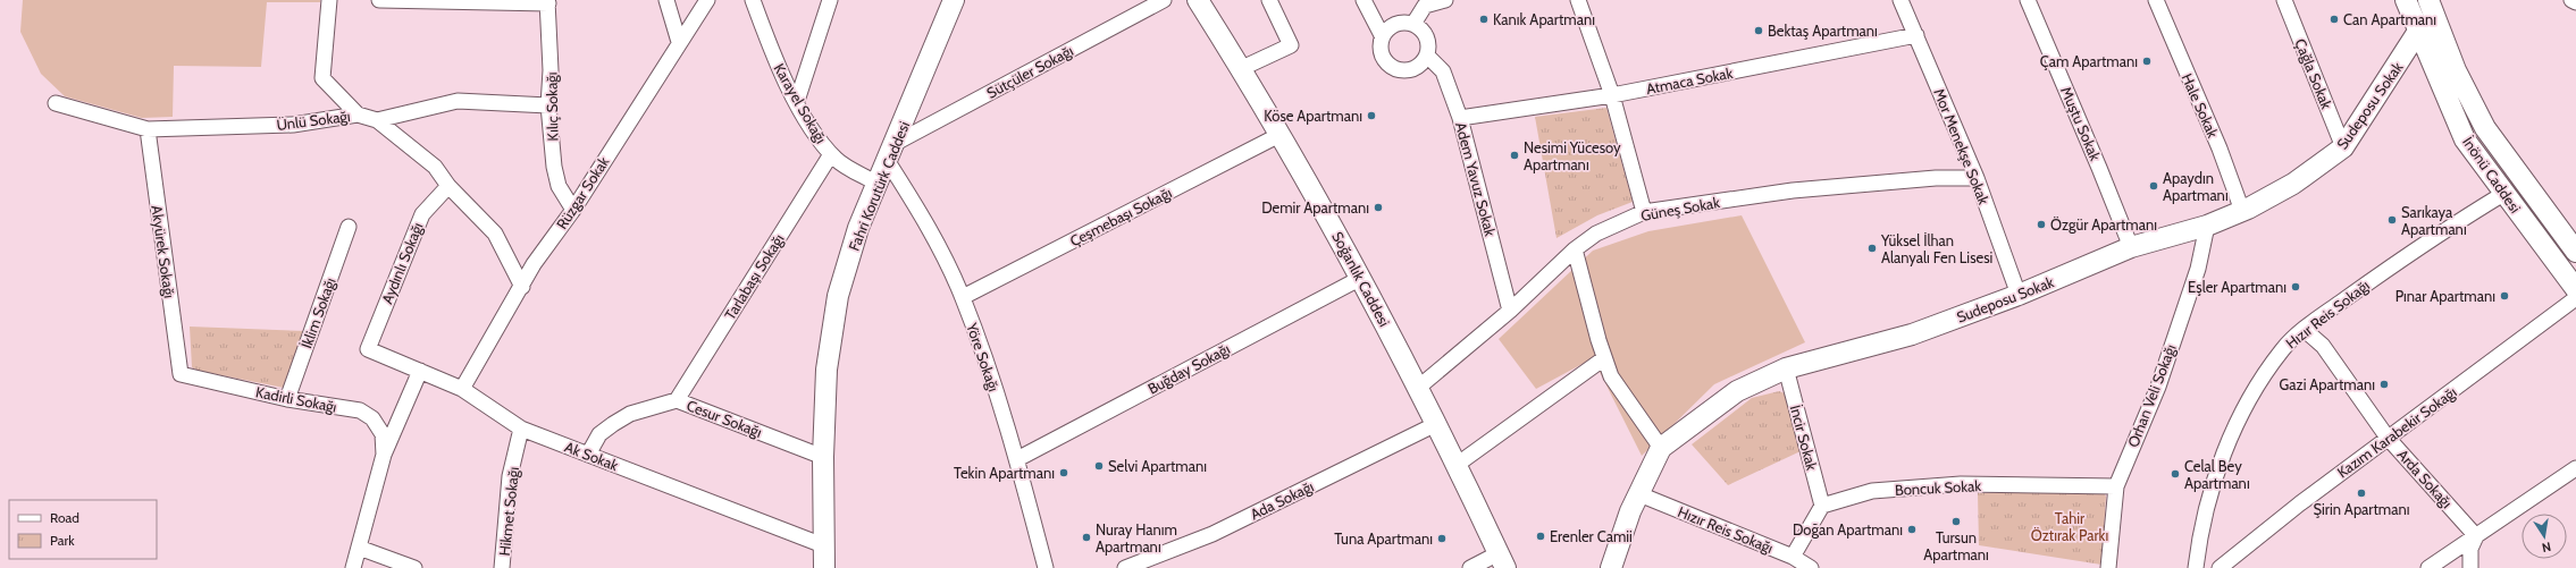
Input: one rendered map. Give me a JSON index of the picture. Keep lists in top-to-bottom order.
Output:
{
  "streets": {
    "street": [
      "Sütçüler Sokağı",
      "Çağla Sokak",
      "Atmaca Sokak",
      "Karayel Sokağı",
      "Hale Sokak",
      "Sudeposu Sokak",
      "Kılıç Sokağı",
      "Ünlü Sokağı",
      "Muştu Sokak",
      "Mor Menekşe Sokak",
      "İnönü Caddesi",
      "Adem Yavuz Sokak",
      "Fahri Korutürk Caddesi",
      "Rüzgar Sokak",
      "Güneş Sokak",
      "Çeşmebaşı Sokağı",
      "Akyürek Sokağı",
      "Aydınlı Sokağı",
      "Tarlabaşı Sokağı",
      "Soğanlık Caddesi",
      "İklim Sokağı",
      "Hızır Reis Sokağı",
      "Yöre Sokağı",
      "Buğday Sokağı",
      "Orhan Veli Sokağı",
      "Kadirli Sokağı",
      "Cesur Sokağı",
      "Kazım Karabekir Sokağı",
      "İncir Sokak",
      "Ak Sokak",
      "Arda Sokağı",
      "Boncuk Sokak",
      "Ada Sokağı",
      "Hikmet Sokağı"
    ]
  },
  "crossings": [
    ["Sütçüler Sokağı", "Fahri Korutürk Caddesi"],
    ["Sütçüler Sokağı", "Yöre Sokağı"],
    ["Çağla Sokak", "Sudeposu Sokak"],
    ["Atmaca Sokak", "Mor Menekşe Sokak"],
    ["Atmaca Sokak", "Adem Yavuz Sokak"],
    ["Karayel Sokağı", "Fahri Korutürk Caddesi"],
    ["Karayel Sokağı", "Tarlabaşı Sokağı"],
    ["Hale Sokak", "Sudeposu Sokak"],
    ["Sudeposu Sokak", "Muştu Sokak"],
    ["Sudeposu Sokak", "Mor Menekşe Sokak"],
    ["Sudeposu Sokak", "İnönü Caddesi"],
    ["Sudeposu Sokak", "Hızır Reis Sokağı"],
    ["Sudeposu Sokak", "Orhan Veli Sokağı"],
    ["Sudeposu Sokak", "İncir Sokak"],
    ["Kılıç Sokağı", "Rüzgar Sokak"],
    ["Ünlü Sokağı", "Rüzgar Sokak"],
    ["Ünlü Sokağı", "Akyürek Sokağı"],
    ["Ünlü Sokağı", "Aydınlı Sokağı"],
    ["Mor Menekşe Sokak", "Güneş Sokak"],
    ["İnönü Caddesi", "Hızır Reis Sokağı"],
    ["Adem Yavuz Sokak", "Güneş Sokak"],
    ["Fahri Korutürk Caddesi", "Yöre Sokağı"],
    ["Fahri Korutürk Caddesi", "Cesur Sokağı"],
    ["Fahri Korutürk Caddesi", "Ak Sokak"],
    ["Rüzgar Sokak", "Ak Sokak"],
    ["Güneş Sokak", "Soğanlık Caddesi"],
    ["Çeşmebaşı Sokağı", "Soğanlık Caddesi"],
    ["Çeşmebaşı Sokağı", "Yöre Sokağı"],
    ["Akyürek Sokağı", "Kadirli Sokağı"],
    ["Aydınlı Sokağı", "Ak Sokak"],
    ["Tarlabaşı Sokağı", "Cesur Sokağı"],
    ["Soğanlık Caddesi", "Buğday Sokağı"],
    ["Soğanlık Caddesi", "Ada Sokağı"],
    ["İklim Sokağı", "Kadirli Sokağı"],
    ["Hızır Reis Sokağı", "Arda Sokağı"],
    ["Yöre Sokağı", "Buğday Sokağı"],
    ["Orhan Veli Sokağı", "Boncuk Sokak"],
    ["Cesur Sokağı", "Ak Sokak"],
    ["Kazım Karabekir Sokağı", "Arda Sokağı"],
    ["İncir Sokak", "Boncuk Sokak"],
    ["Ak Sokak", "Hikmet Sokağı"]
  ],
  "parks": ["Tahir Öztırak Parkı"],
  "places": [
    "Kanık Apartmanı",
    "Can Apartmanı",
    "Bektaş Apartmanı",
    "Çam Apartmanı",
    "Köse Apartmanı",
    "Nesimi Yücesoy Apartmanı",
    "Apaydın Apartmanı",
    "Demir Apartmanı",
    "Sarıkaya Apartmanı",
    "Özgür Apartmanı",
    "Yüksel İlhan Alanyalı Fen Lisesi",
    "Eşler Apartmanı",
    "Pınar Apartmanı",
    "Gazi Apartmanı",
    "Selvi Apartmanı",
    "Tekin Apartmanı",
    "Celal Bey Apartmanı",
    "Şirin Apartmanı",
    "Tursun Apartmanı",
    "Doğan Apartmanı",
    "Erenler Camii",
    "Nuray Hanım Apartmanı",
    "Tuna Apartmanı"
  ],
  "legend": ["Road", "Park"],
  "north": "bottom"
}
